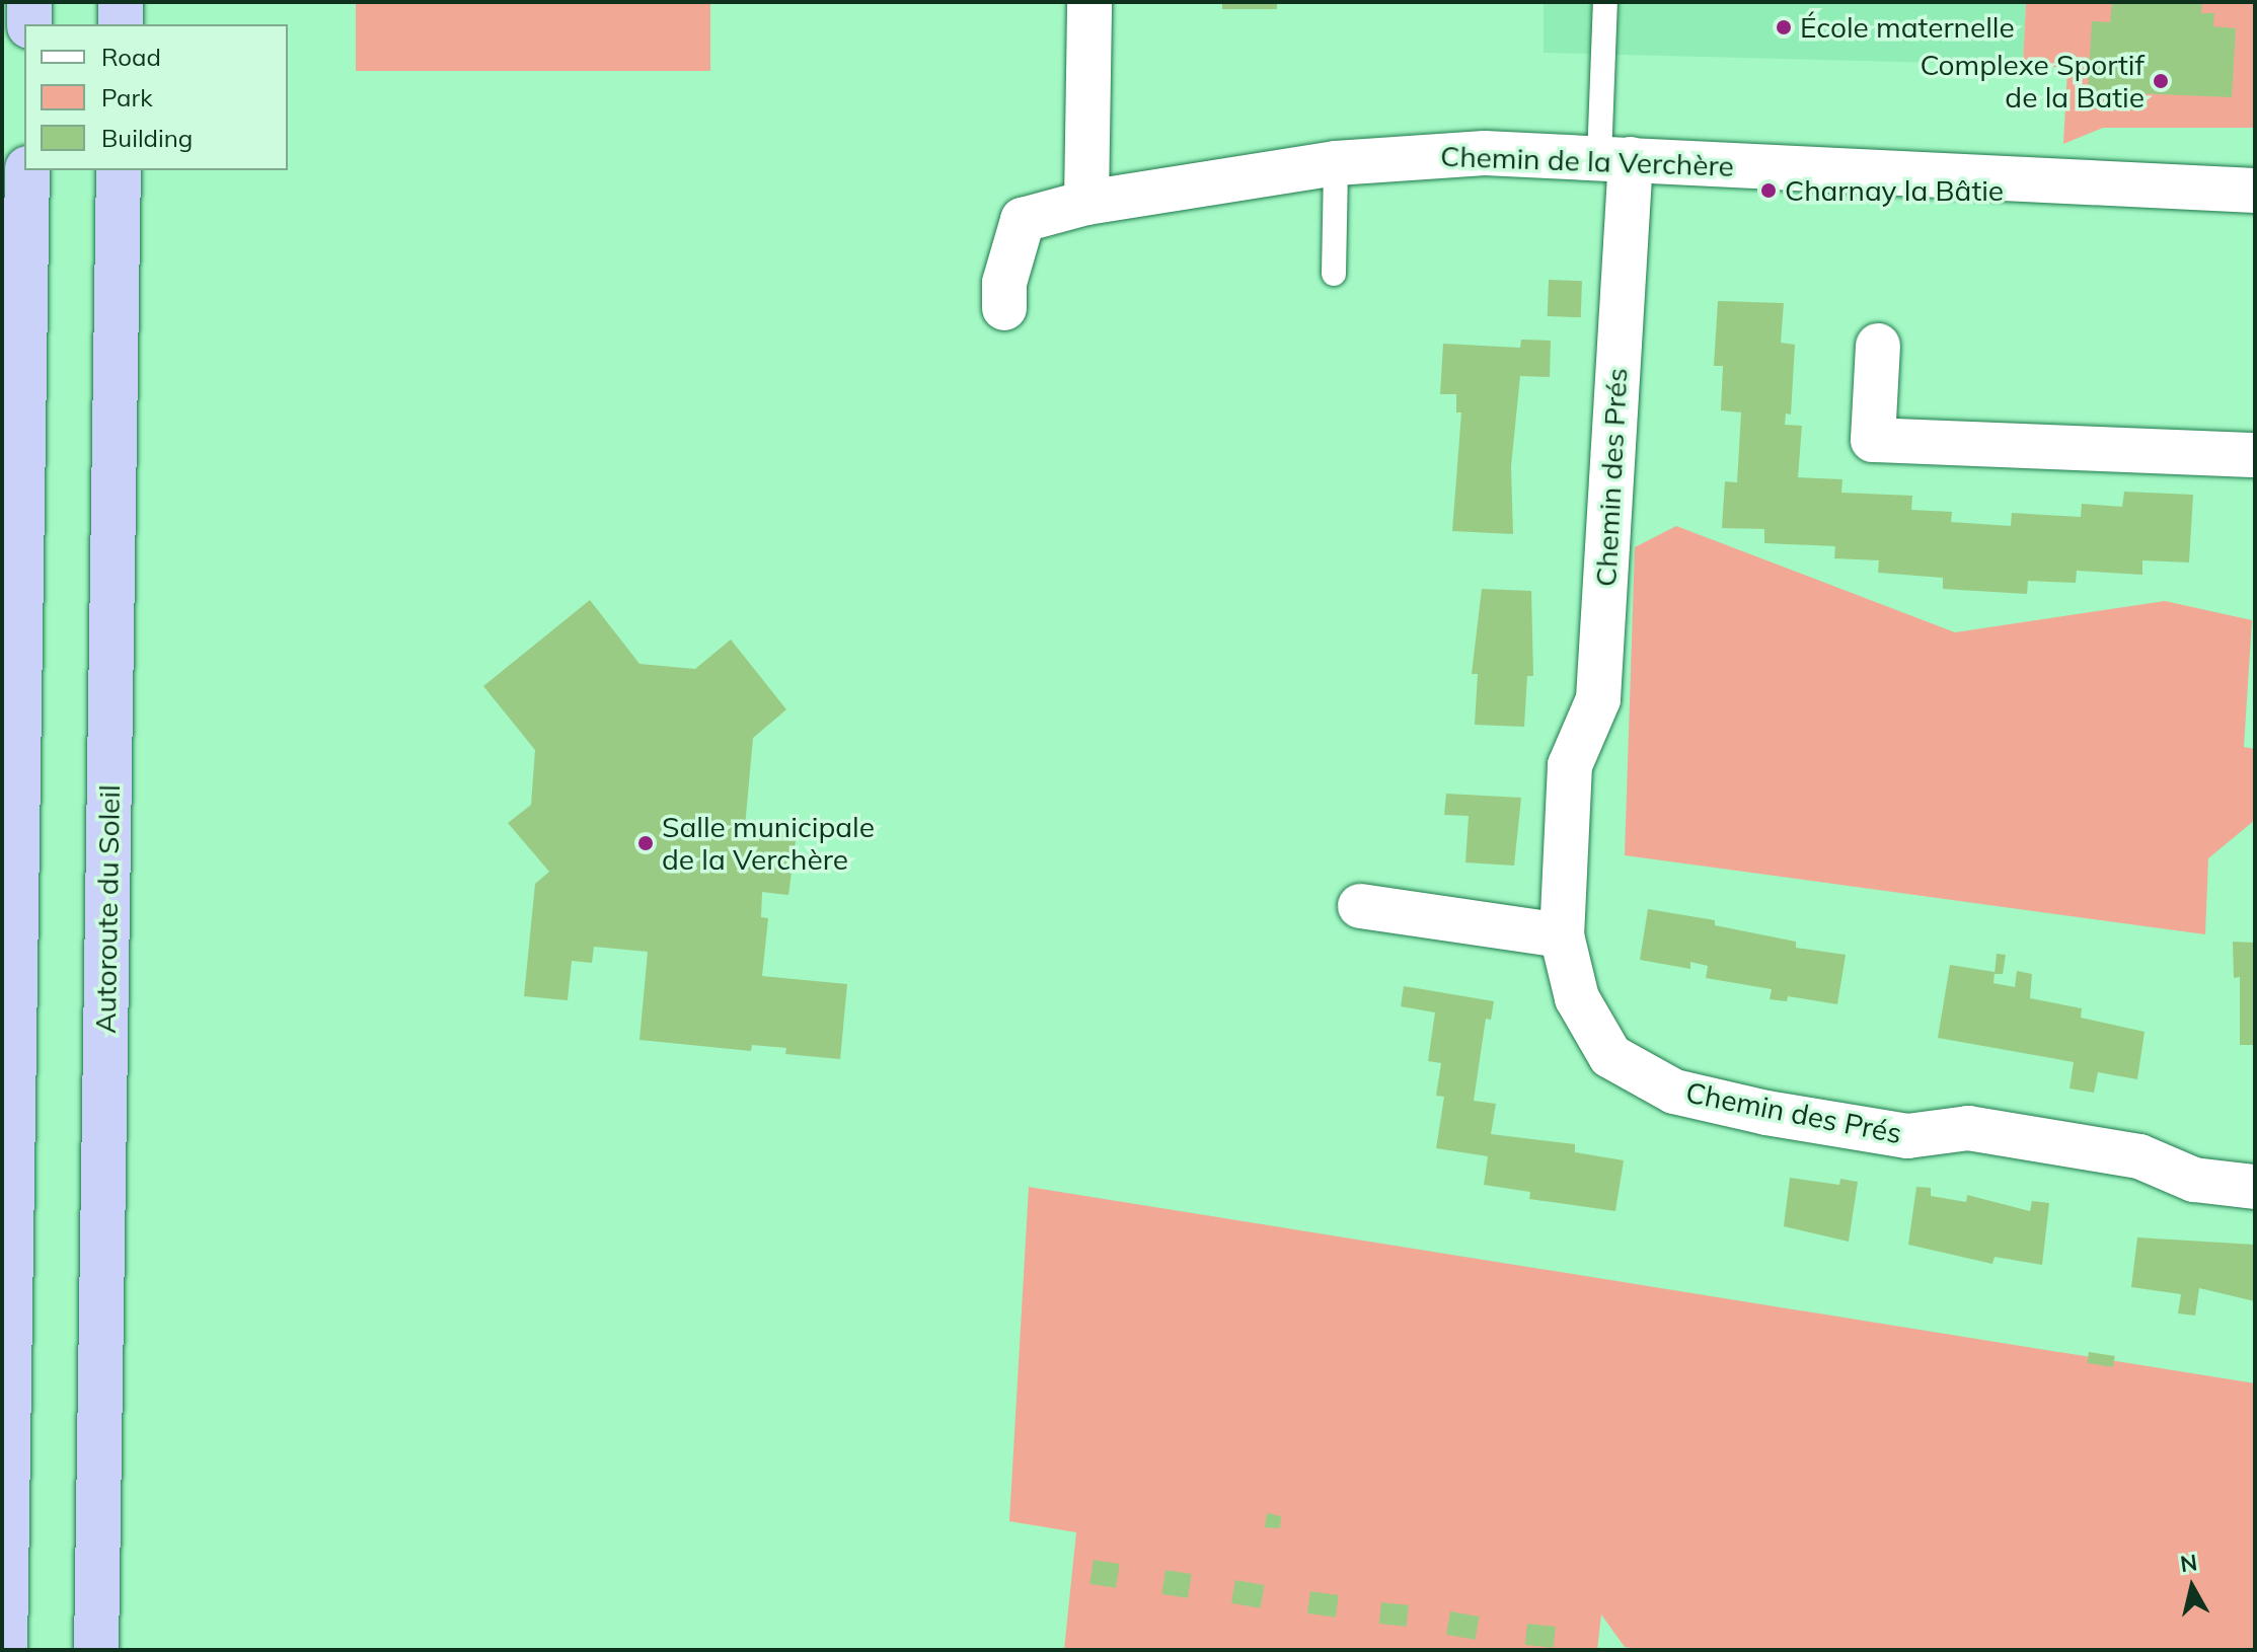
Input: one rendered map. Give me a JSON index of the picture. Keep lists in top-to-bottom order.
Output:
{
  "streets": {
    "highway": ["Autoroute du Soleil"],
    "street": ["Chemin de la Verchère", "Chemin des Prés"]
  },
  "crossings": [
    ["Chemin de la Verchère", "Chemin des Prés"]
  ],
  "places": [
    "École maternelle",
    "Complexe Sportif de la Batie",
    "Charnay la Bâtie",
    "Salle municipale de la Verchère"
  ],
  "legend": ["Road", "Park", "Building"],
  "north": "top"
}
